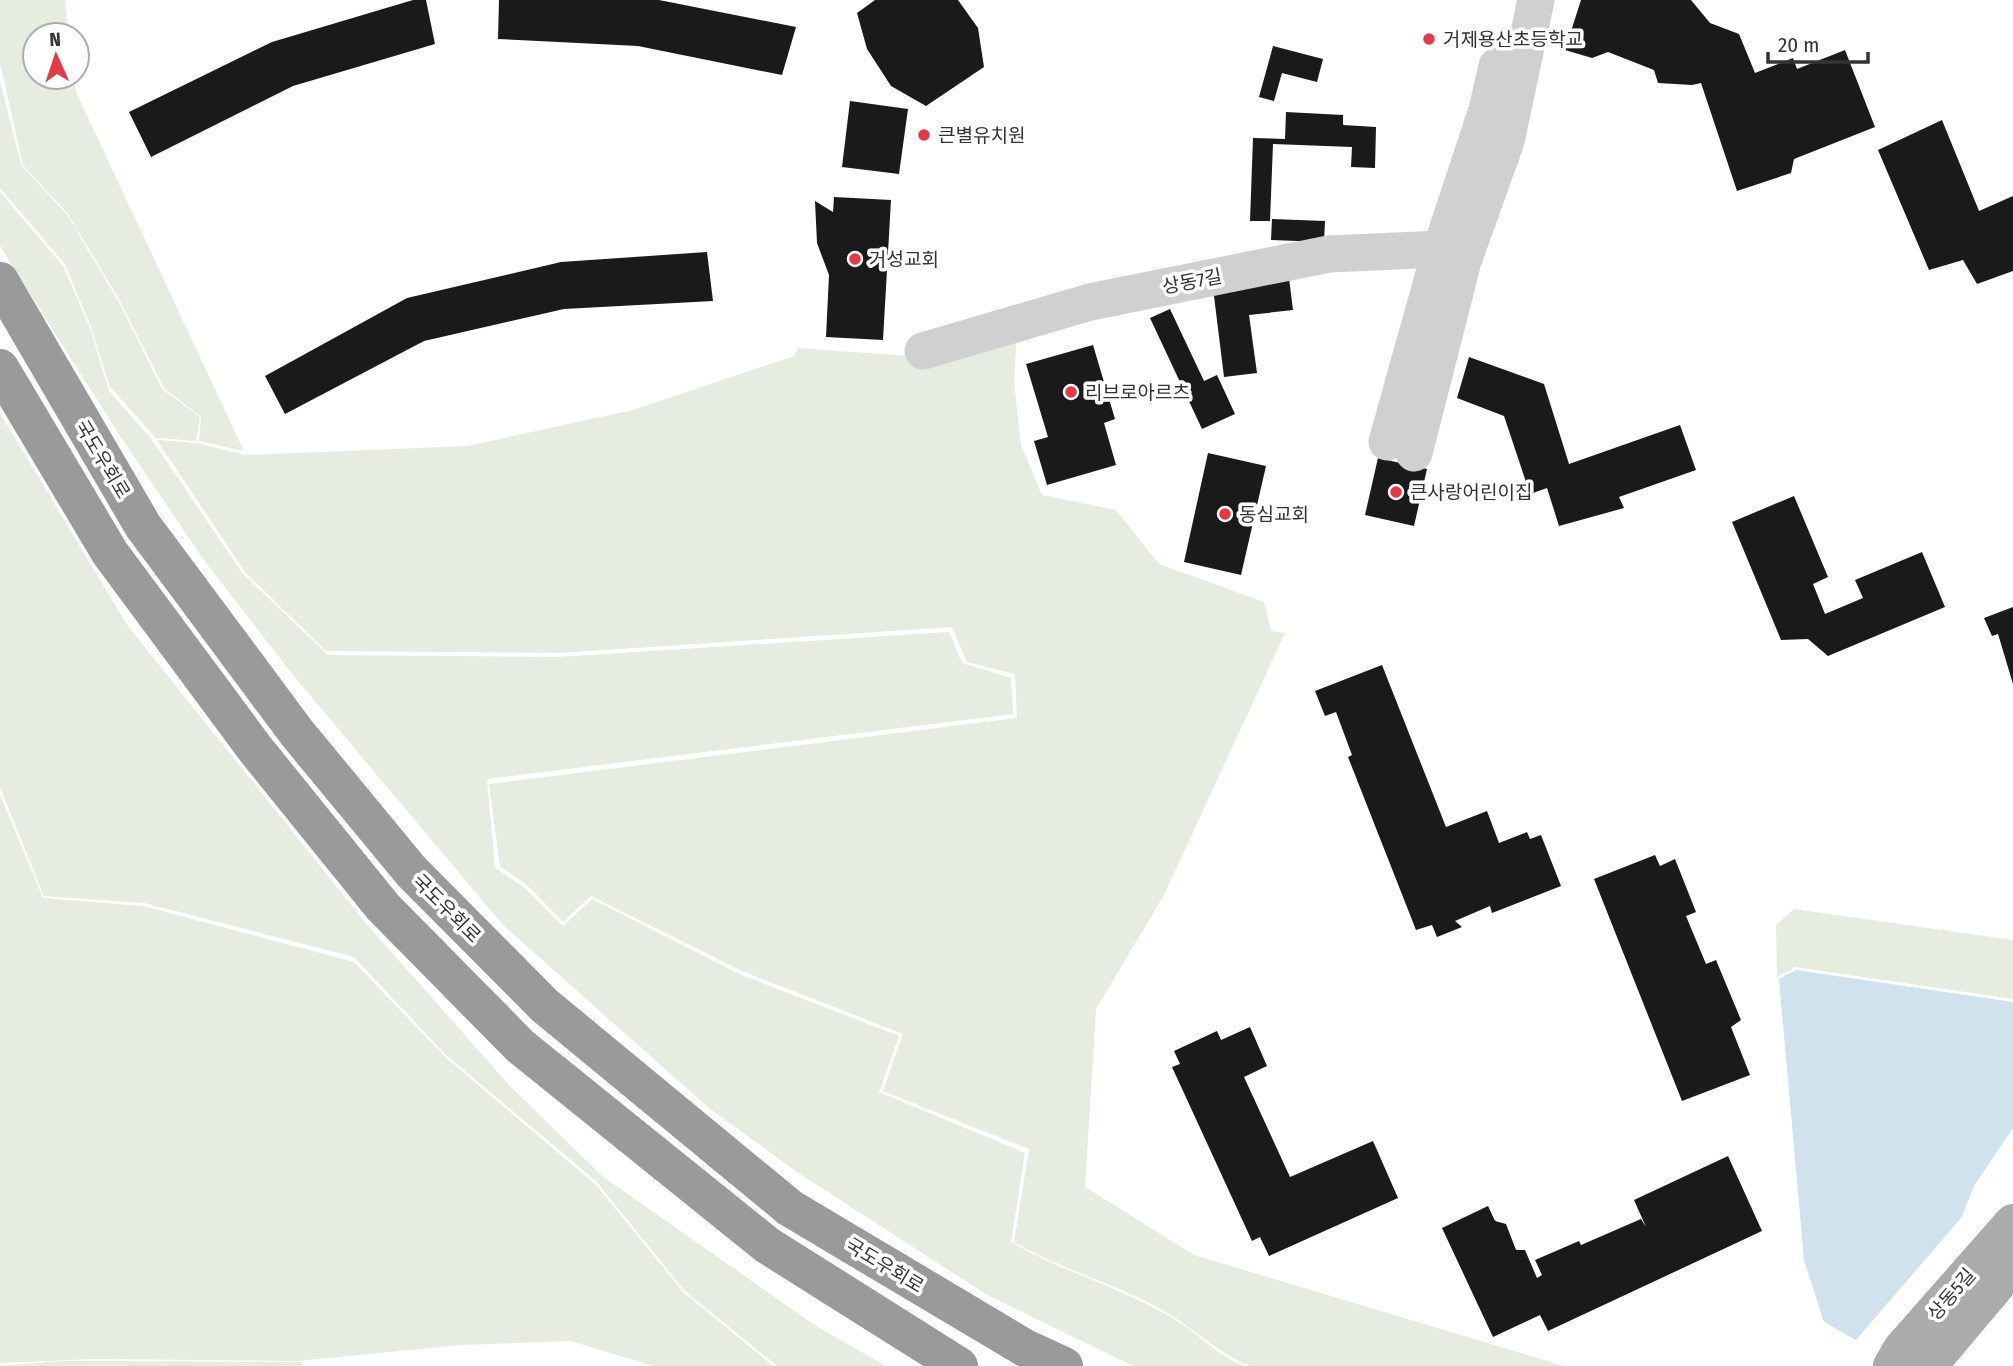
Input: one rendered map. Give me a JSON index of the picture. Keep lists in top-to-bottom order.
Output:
{
  "streets": {
    "highway": ["국도우회로"],
    "main road": ["상동5길"],
    "street": ["상동7길"]
  },
  "places": [
    "거제용산초등학교",
    "큰별유치원",
    "거성교회",
    "리브로아르츠",
    "큰사랑어린이집",
    "동심교회"
  ],
  "scale_bar": "20 m",
  "north": "top"
}
